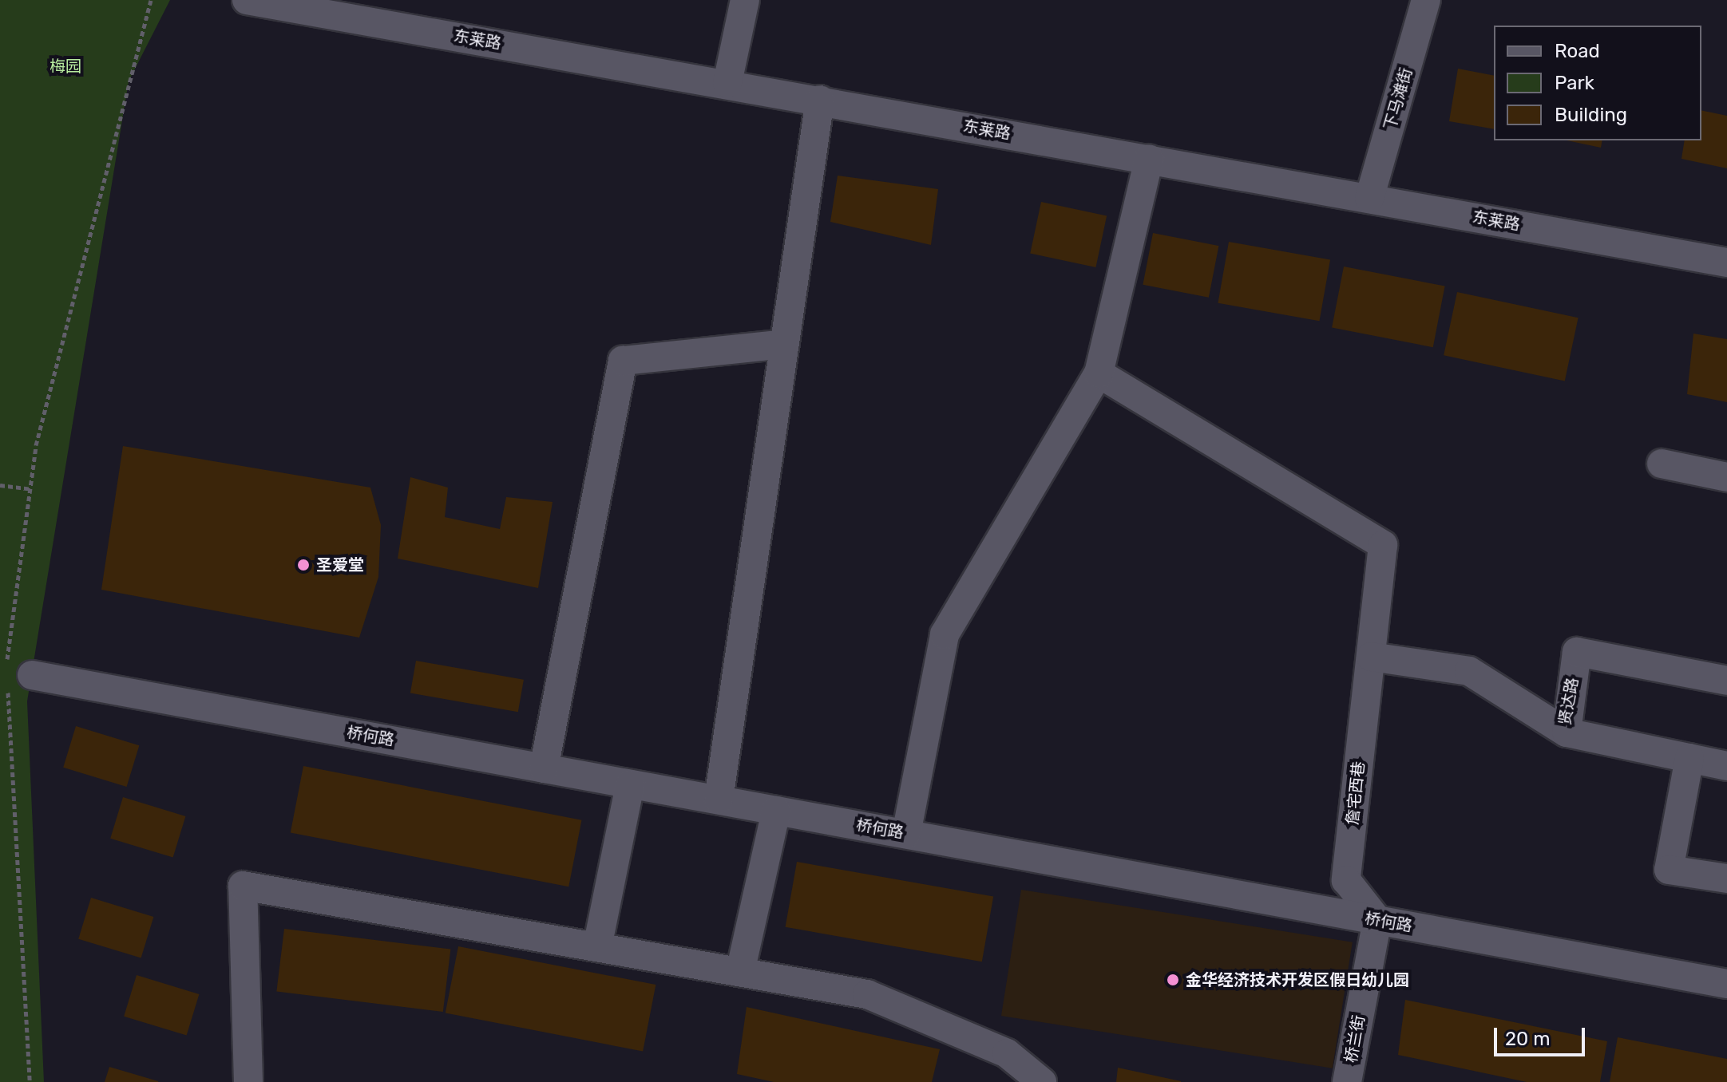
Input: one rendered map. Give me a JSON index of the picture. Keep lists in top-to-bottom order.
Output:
{
  "streets": {
    "street": [
      "东莱路",
      "下马滩街",
      "贤达路",
      "桥何路",
      "詹宅西巷",
      "桥兰街"
    ]
  },
  "crossings": [
    ["东莱路", "下马滩街"],
    ["贤达路", "詹宅西巷"],
    ["桥何路", "詹宅西巷"],
    ["桥何路", "桥兰街"],
    ["詹宅西巷", "桥兰街"]
  ],
  "parks": ["梅园"],
  "places": ["圣爱堂", "金华经济技术开发区假日幼儿园"],
  "legend": ["Road", "Park", "Building"],
  "scale_bar": "20 m"
}
